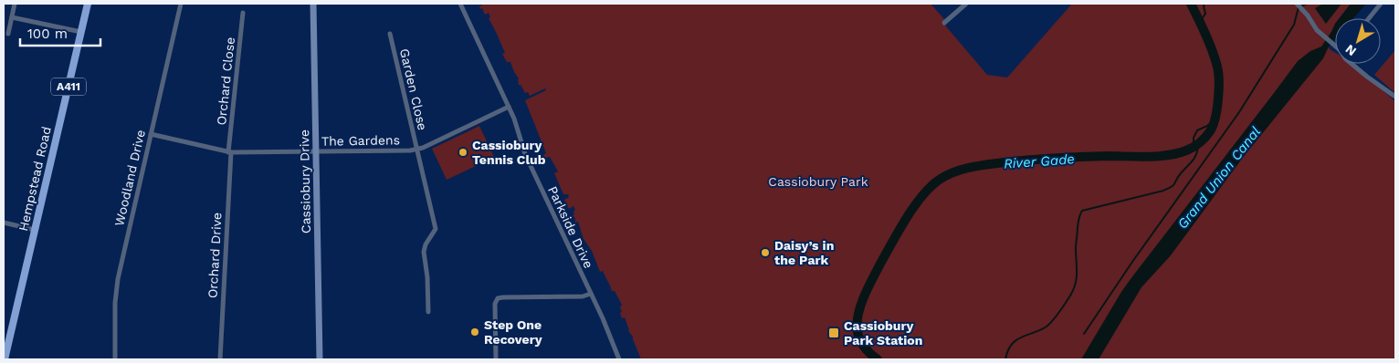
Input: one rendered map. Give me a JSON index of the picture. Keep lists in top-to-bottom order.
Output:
{
  "streets": {
    "main road": ["A411", "Hempstead Road"],
    "street": [
      "Orchard Close",
      "Garden Close",
      "The Gardens",
      "Woodland Drive",
      "Cassiobury Drive",
      "Parkside Drive",
      "Orchard Drive"
    ]
  },
  "crossings": [
    ["Orchard Close", "The Gardens"],
    ["Orchard Close", "Orchard Drive"],
    ["Garden Close", "The Gardens"],
    ["The Gardens", "Woodland Drive"],
    ["The Gardens", "Cassiobury Drive"],
    ["The Gardens", "Parkside Drive"],
    ["The Gardens", "Orchard Drive"]
  ],
  "water": ["River Gade", "Grand Union Canal"],
  "parks": ["Cassiobury Park"],
  "places": {
    "other": ["Cassiobury Tennis Club", "Daisy’s in the Park", "Step One Recovery"],
    "transit": ["Cassiobury Park Station"]
  },
  "scale_bar": "100 m",
  "north": "bottom left"
}
